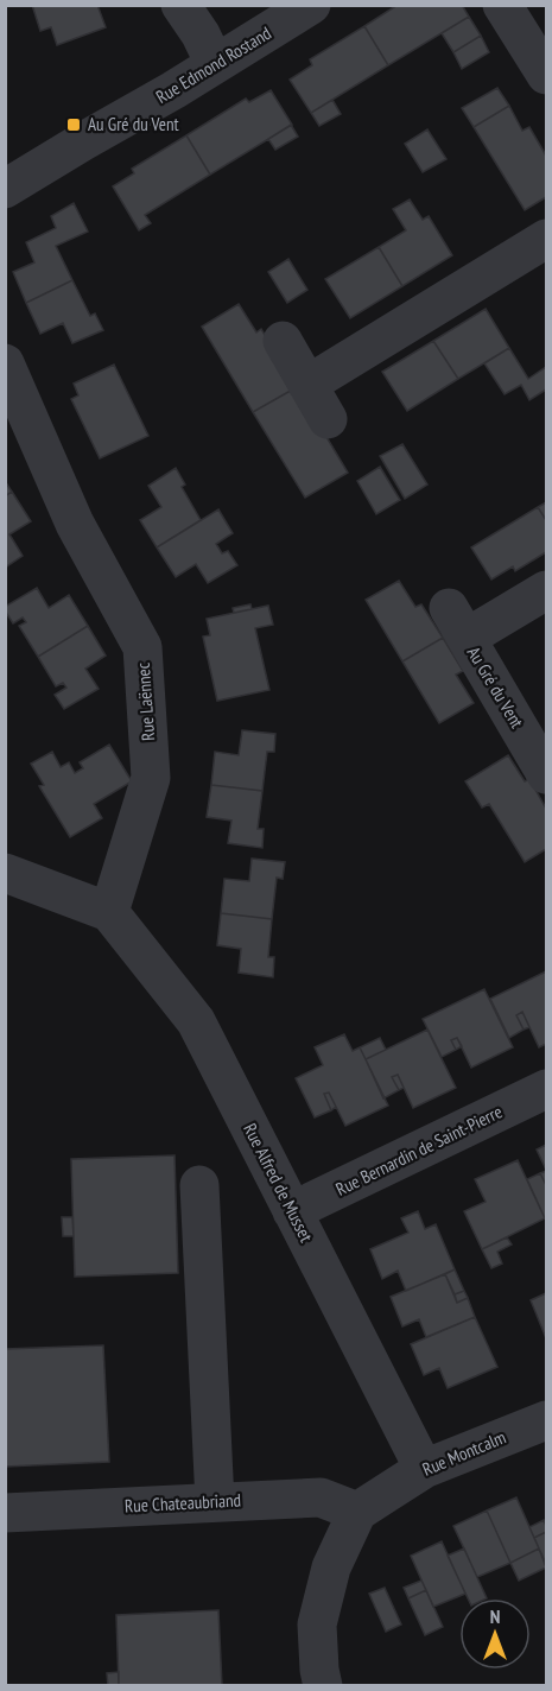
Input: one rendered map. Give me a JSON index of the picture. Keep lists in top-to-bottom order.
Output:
{
  "streets": {
    "street": [
      "Rue Edmond Rostand",
      "Au Gré du Vent",
      "Rue Laënnec",
      "Rue Bernardin de Saint-Pierre",
      "Rue Alfred de Musset",
      "Rue Montcalm",
      "Rue Chateaubriand"
    ]
  },
  "crossings": [
    ["Rue Laënnec", "Rue Alfred de Musset"],
    ["Rue Bernardin de Saint-Pierre", "Rue Alfred de Musset"],
    ["Rue Alfred de Musset", "Rue Montcalm"],
    ["Rue Montcalm", "Rue Chateaubriand"]
  ],
  "places": {
    "transit": ["Au Gré du Vent"]
  },
  "north": "top"
}
